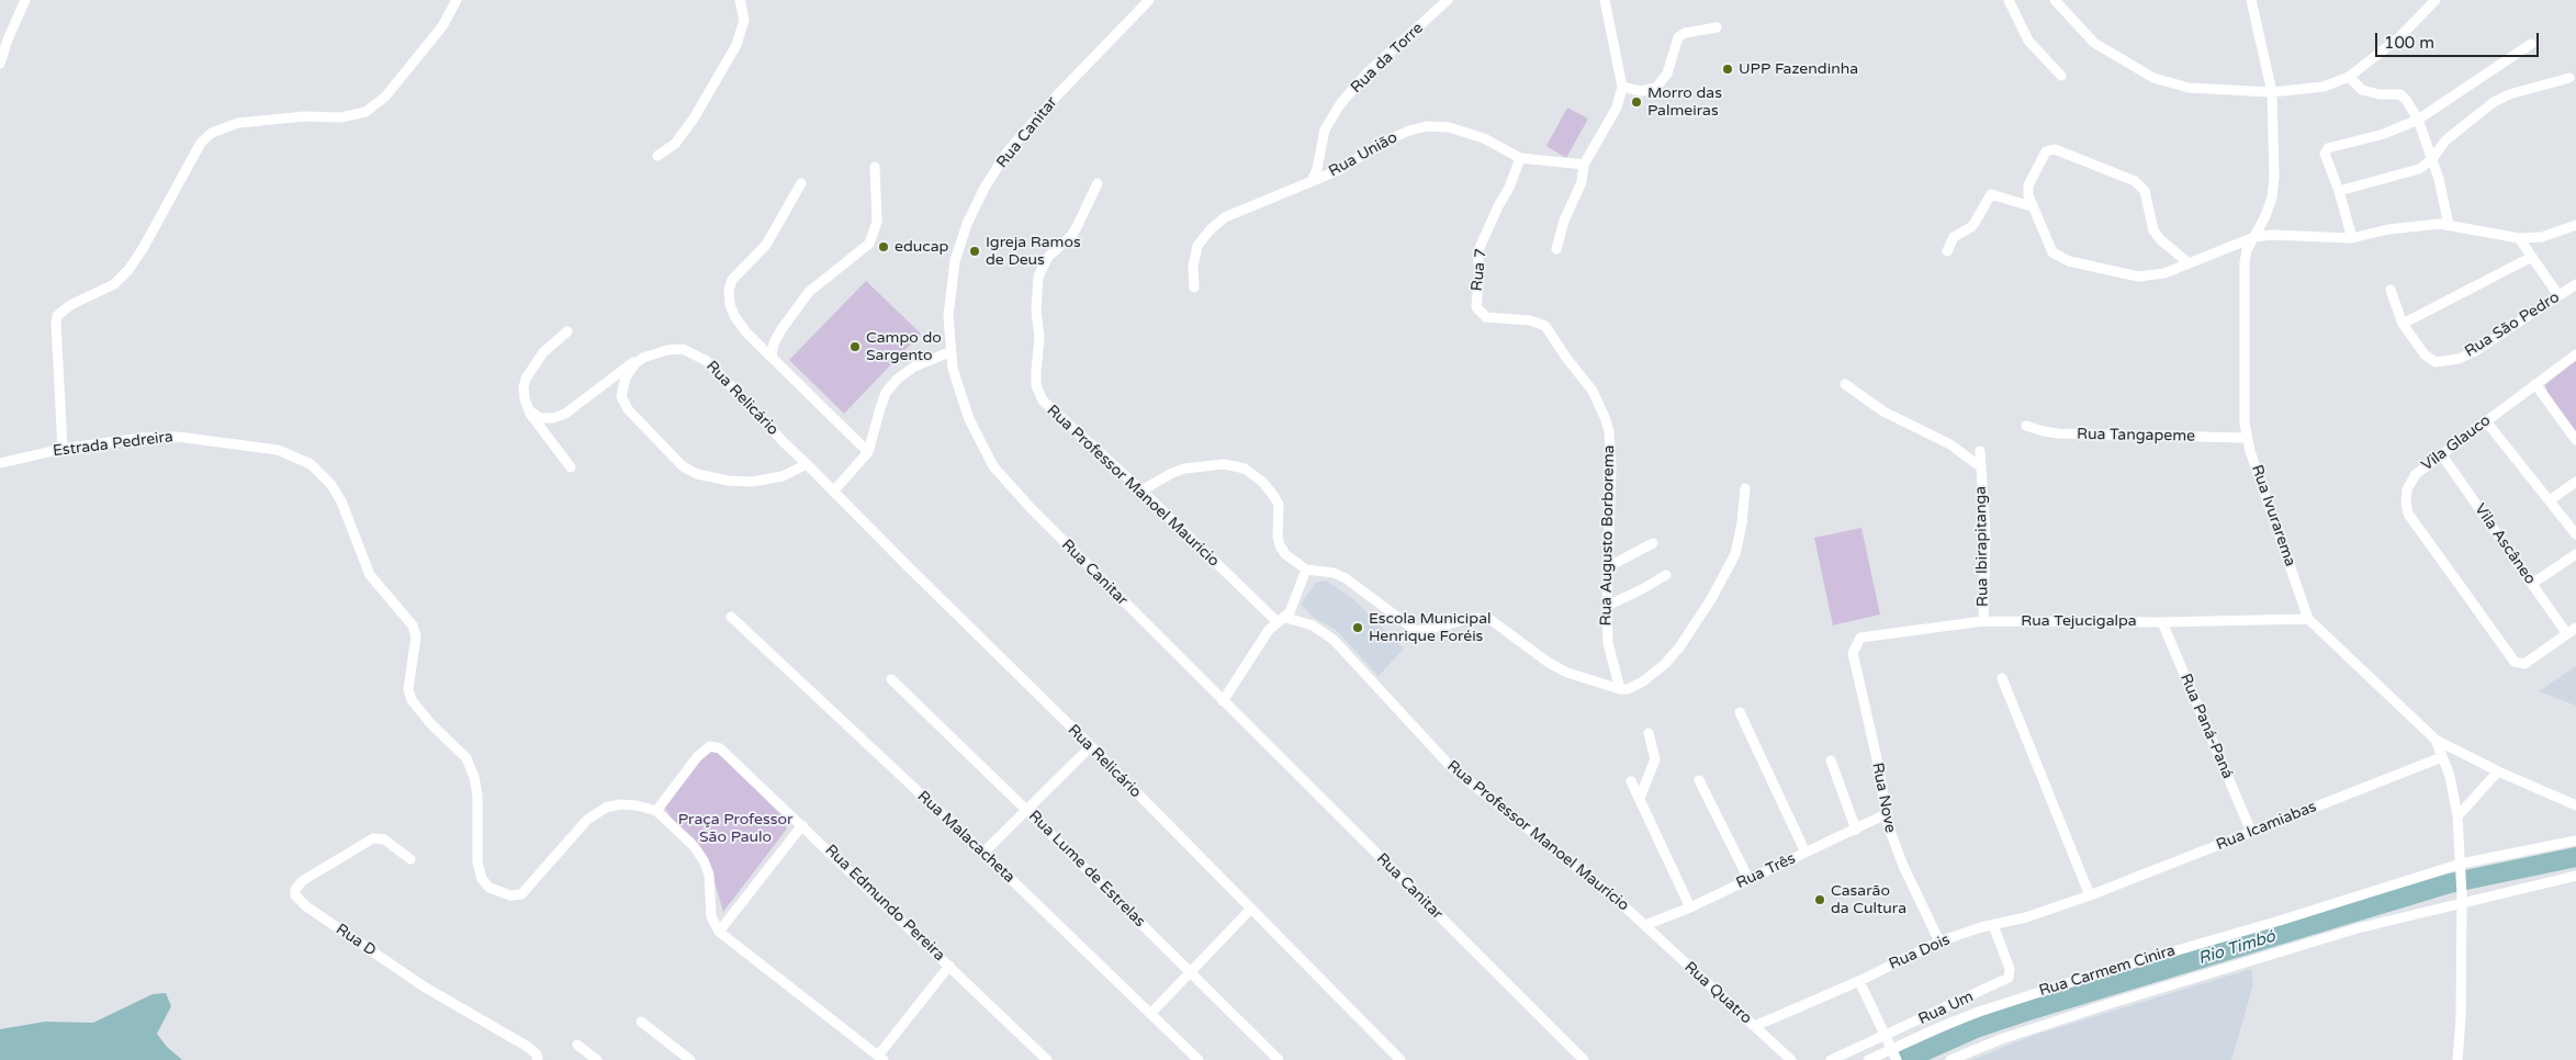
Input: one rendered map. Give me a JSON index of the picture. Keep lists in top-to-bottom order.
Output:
{
  "streets": {
    "street": [
      "Rua da Torre",
      "Rua Canitar",
      "Rua União",
      "Rua 7",
      "Rua São Pedro",
      "Rua Relicário",
      "Rua Tangapeme",
      "Vila Glauco",
      "Estrada Pedreira",
      "Rua Professor Manoel Maurício",
      "Rua Ivurarema",
      "Rua Augusto Borborema",
      "Vila Ascâneo",
      "Rua Ibirapitanga",
      "Rua Tejucigalpa",
      "Rua Paná-Paná",
      "Rua Nove",
      "Rua Icamiabas",
      "Rua Malacacheta",
      "Rua Lume de Estrelas",
      "Rua Três",
      "Rua Edmundo Pereira",
      "Rua D",
      "Rua Dois",
      "Rua Carmem Cinira",
      "Rua Quatro",
      "Rua Um"
    ]
  },
  "crossings": [
    ["Rua da Torre", "Rua União"],
    ["Rua União", "Rua 7"],
    ["Rua 7", "Rua Augusto Borborema"],
    ["Rua Tangapeme", "Rua Ivurarema"],
    ["Vila Glauco", "Vila Ascâneo"],
    ["Estrada Pedreira", "Rua Edmundo Pereira"],
    ["Rua Professor Manoel Maurício", "Rua Três"],
    ["Rua Professor Manoel Maurício", "Rua Quatro"],
    ["Rua Ivurarema", "Rua Tejucigalpa"],
    ["Rua Ibirapitanga", "Rua Tejucigalpa"],
    ["Rua Tejucigalpa", "Rua Paná-Paná"],
    ["Rua Tejucigalpa", "Rua Nove"],
    ["Rua Paná-Paná", "Rua Icamiabas"],
    ["Rua Nove", "Rua Três"],
    ["Rua Nove", "Rua Dois"],
    ["Rua Icamiabas", "Rua Dois"],
    ["Rua Três", "Rua Quatro"],
    ["Rua Dois", "Rua Quatro"],
    ["Rua Dois", "Rua Um"]
  ],
  "water": ["Rio Timbó"],
  "parks": ["Praça Professor São Paulo"],
  "places": [
    "UPP Fazendinha",
    "Morro das Palmeiras",
    "educap",
    "Igreja Ramos de Deus",
    "Campo do Sargento",
    "Escola Municipal Henrique Foréis",
    "Casarão da Cultura"
  ],
  "scale_bar": "100 m"
}
